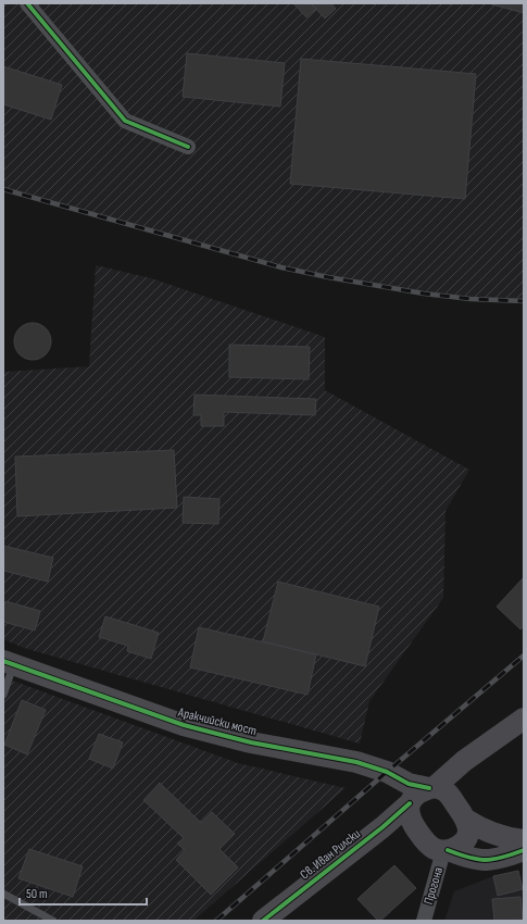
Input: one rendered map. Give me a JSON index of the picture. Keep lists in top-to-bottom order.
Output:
{
  "streets": {
    "street": ["Аракчийски мост", "Св. Иван Рилски", "Прогона"]
  },
  "crossings": [
    ["Аракчийски мост", "Св. Иван Рилски"]
  ],
  "scale_bar": "50 m"
}
